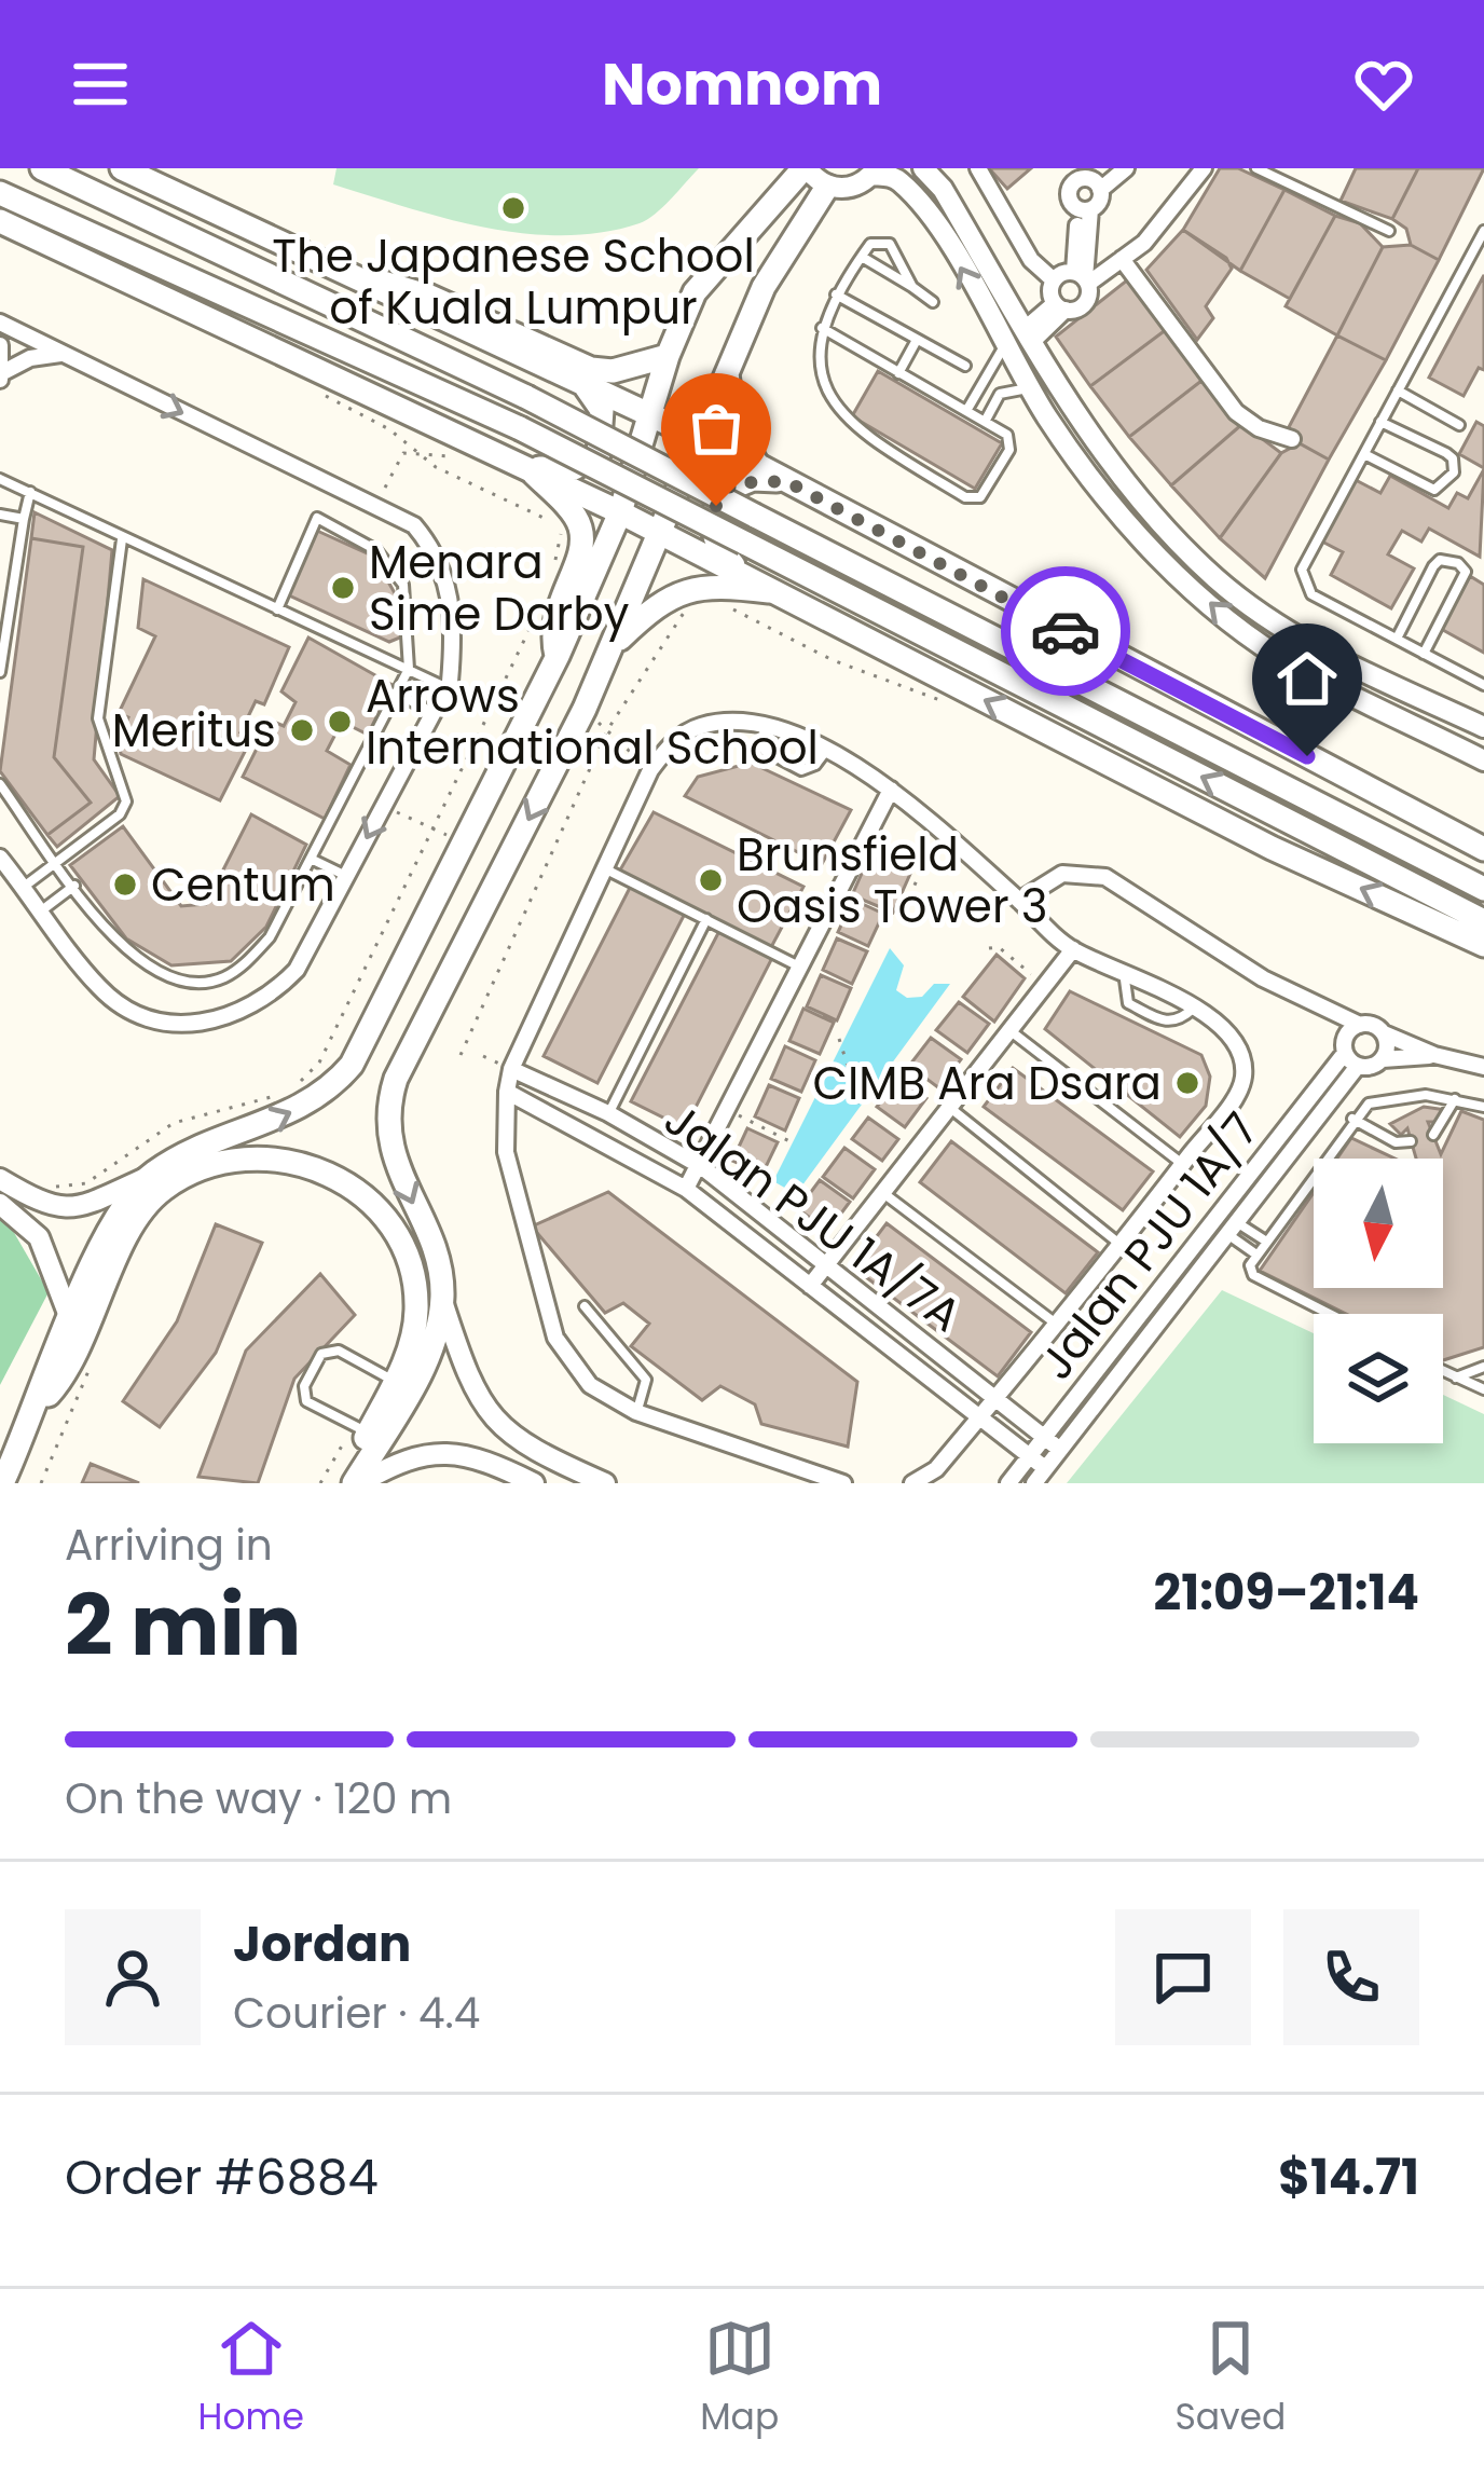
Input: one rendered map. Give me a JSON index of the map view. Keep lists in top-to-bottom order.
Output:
{
  "streets": {
    "street": ["Jalan PJU 1A/7A", "Jalan PJU 1A/7"]
  },
  "crossings": [
    ["Jalan PJU 1A/7A", "Jalan PJU 1A/7"]
  ],
  "places": [
    "The Japanese School of Kuala Lumpur",
    "Menara Sime Darby",
    "Arrows International School",
    "Meritus",
    "Brunsfield Oasis Tower 3",
    "Centum",
    "CIMB Ara Dsara"
  ],
  "north": "bottom",
  "page": {
    "header": "Nomnom",
    "heading": ["2 min", "Arriving in", "21:09–21:14"],
    "panel": [
      "Jordan",
      "Courier · 4.4",
      "Order #6884",
      "$14.71"
    ],
    "bar": "On the way · 120 m",
    "tabs": ["Home", "Map", "Saved"]
  }
}
